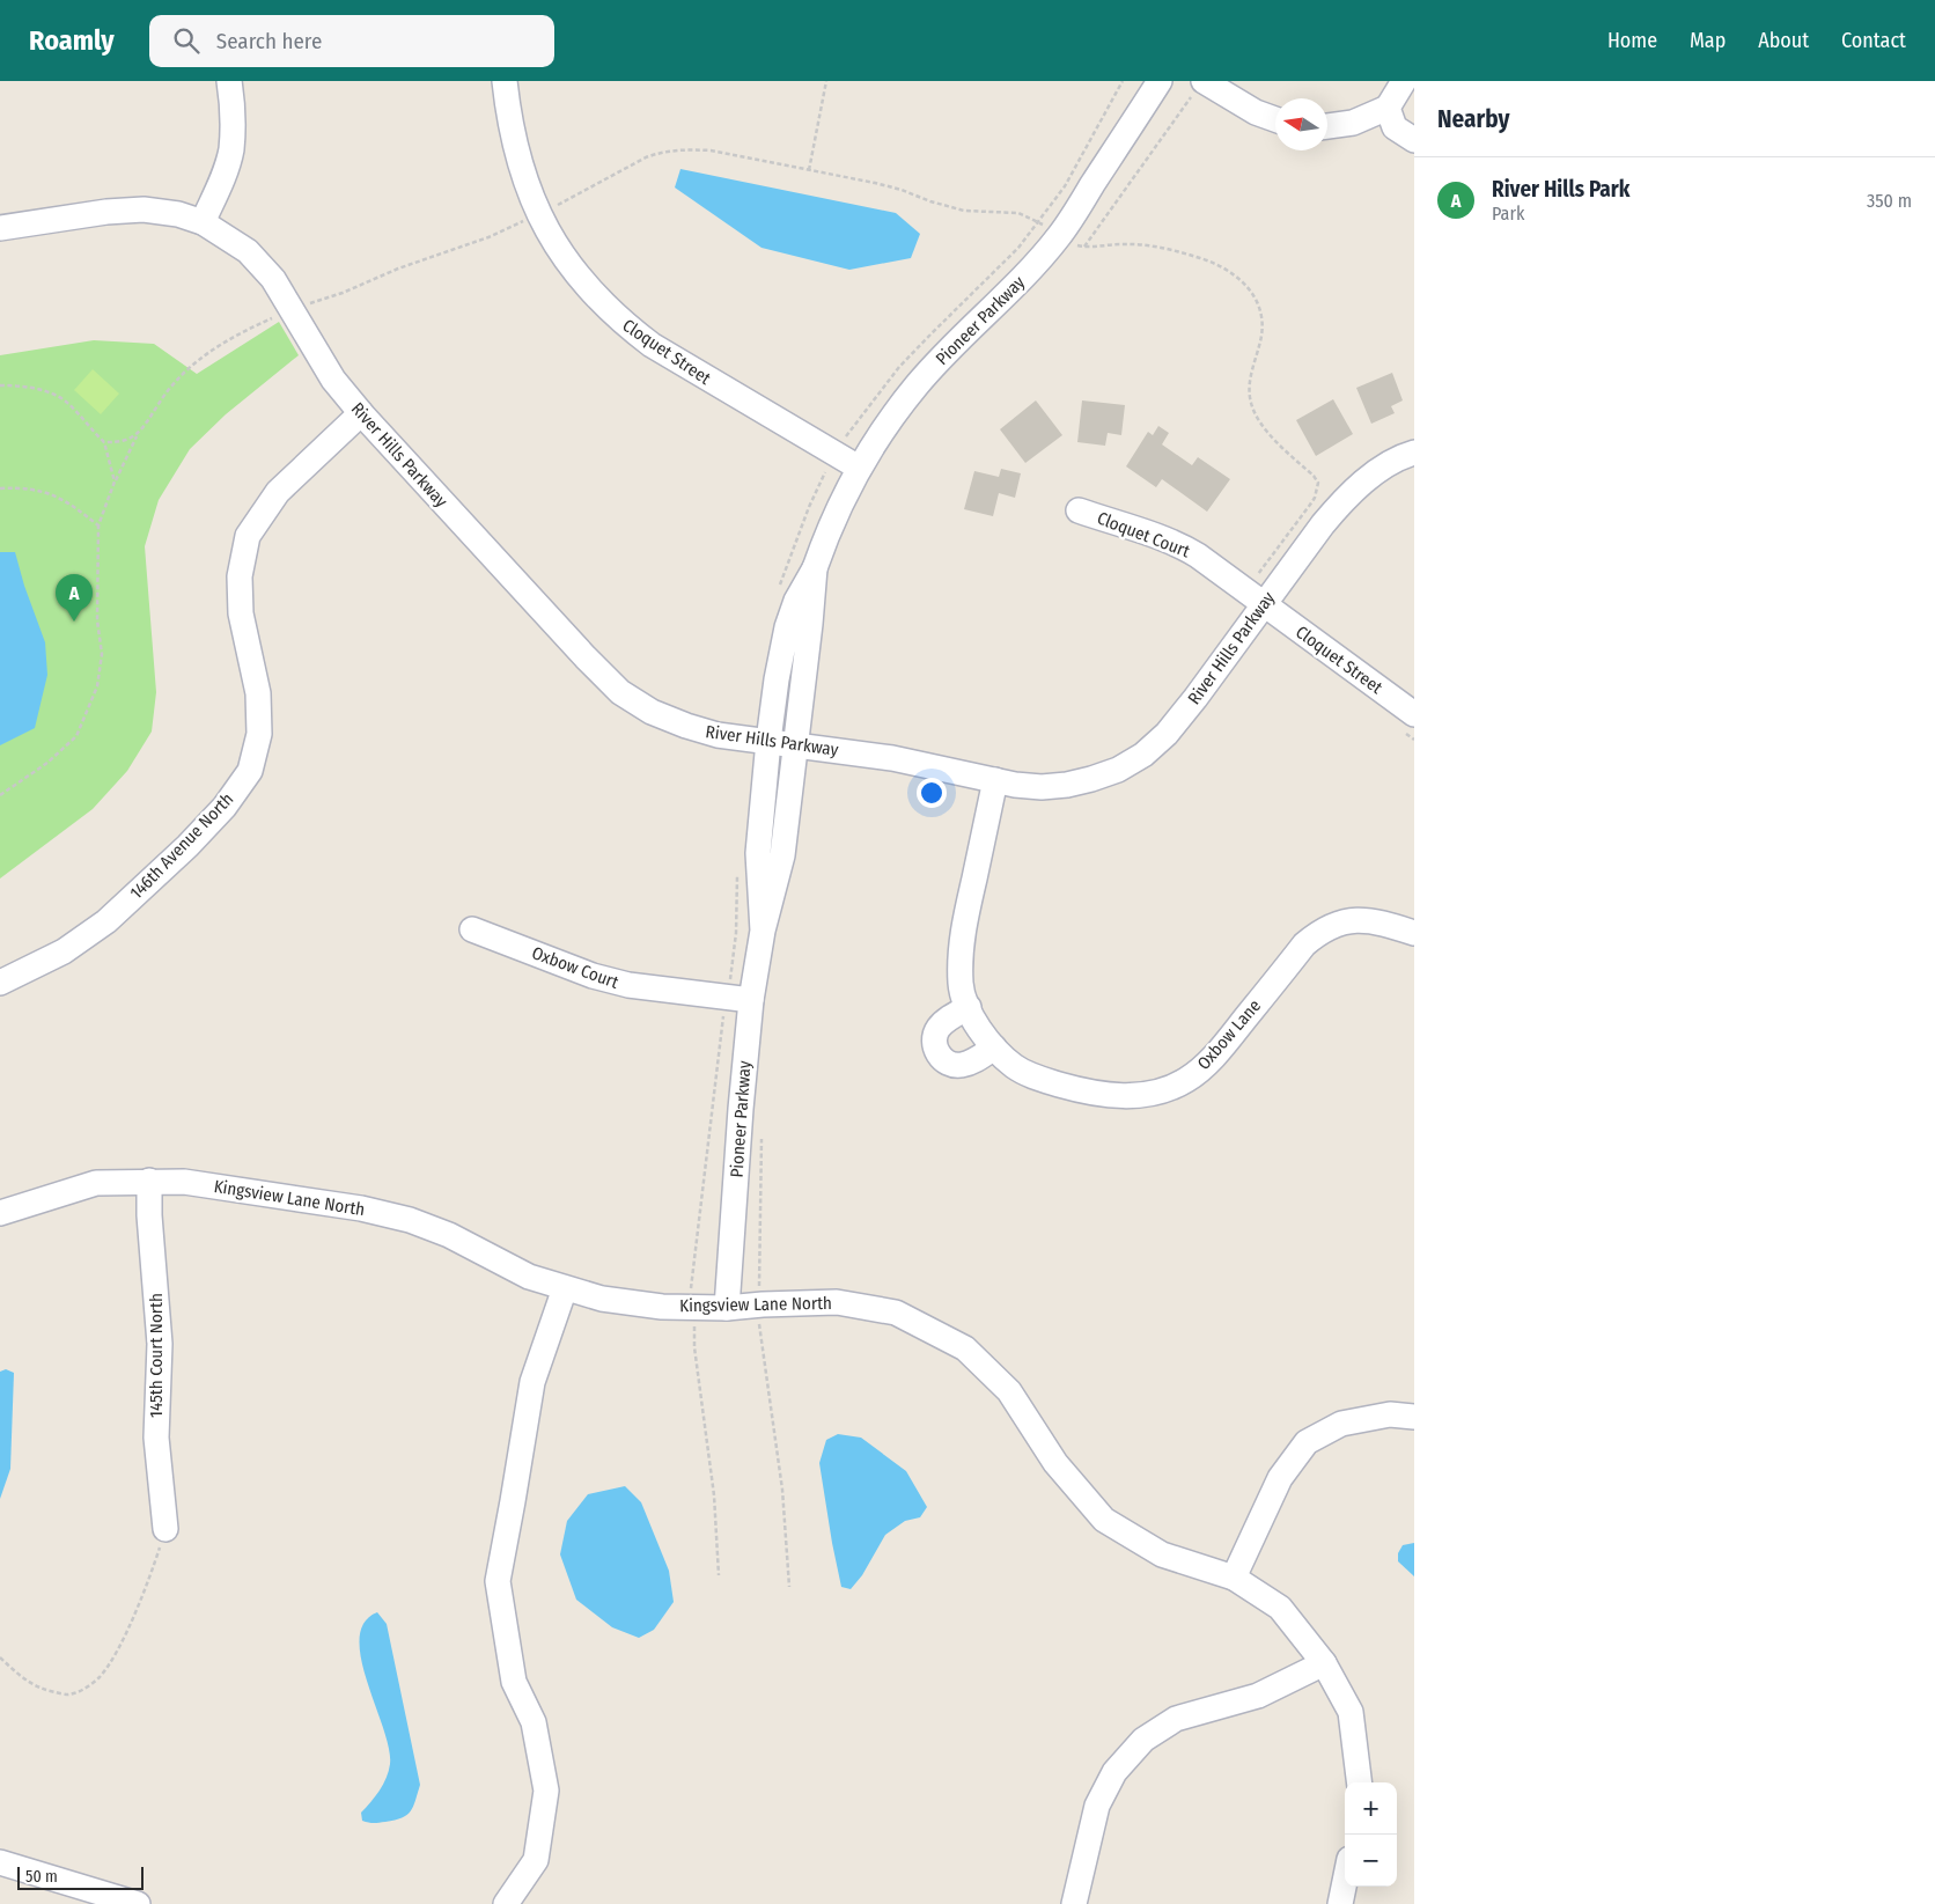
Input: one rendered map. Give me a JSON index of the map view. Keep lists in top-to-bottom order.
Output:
{
  "streets": {
    "street": [
      "Pioneer Parkway",
      "Cloquet Street",
      "River Hills Parkway",
      "Cloquet Court",
      "146th Avenue North",
      "Oxbow Court",
      "Oxbow Lane",
      "Kingsview Lane North",
      "145th Court North"
    ]
  },
  "crossings": [
    ["Pioneer Parkway", "Cloquet Street"],
    ["Pioneer Parkway", "River Hills Parkway"],
    ["Pioneer Parkway", "Oxbow Court"],
    ["Pioneer Parkway", "Kingsview Lane North"],
    ["Cloquet Street", "River Hills Parkway"],
    ["Cloquet Street", "Cloquet Court"],
    ["River Hills Parkway", "Cloquet Court"],
    ["River Hills Parkway", "146th Avenue North"],
    ["River Hills Parkway", "Oxbow Lane"],
    ["Kingsview Lane North", "145th Court North"]
  ],
  "scale_bar": "50 m",
  "north": "left",
  "page": {
    "header": "Roamly",
    "search": "Search here",
    "nav": [
      "Home",
      "Map",
      "About",
      "Contact"
    ],
    "heading": "Nearby",
    "list": [
      {
        "mark": "A",
        "name": "River Hills Park",
        "note": "Park",
        "value": "350 m"
      }
    ],
    "pins": "A",
    "map_buttons": ["+", "−"],
    "scale": "50 m"
  }
}
